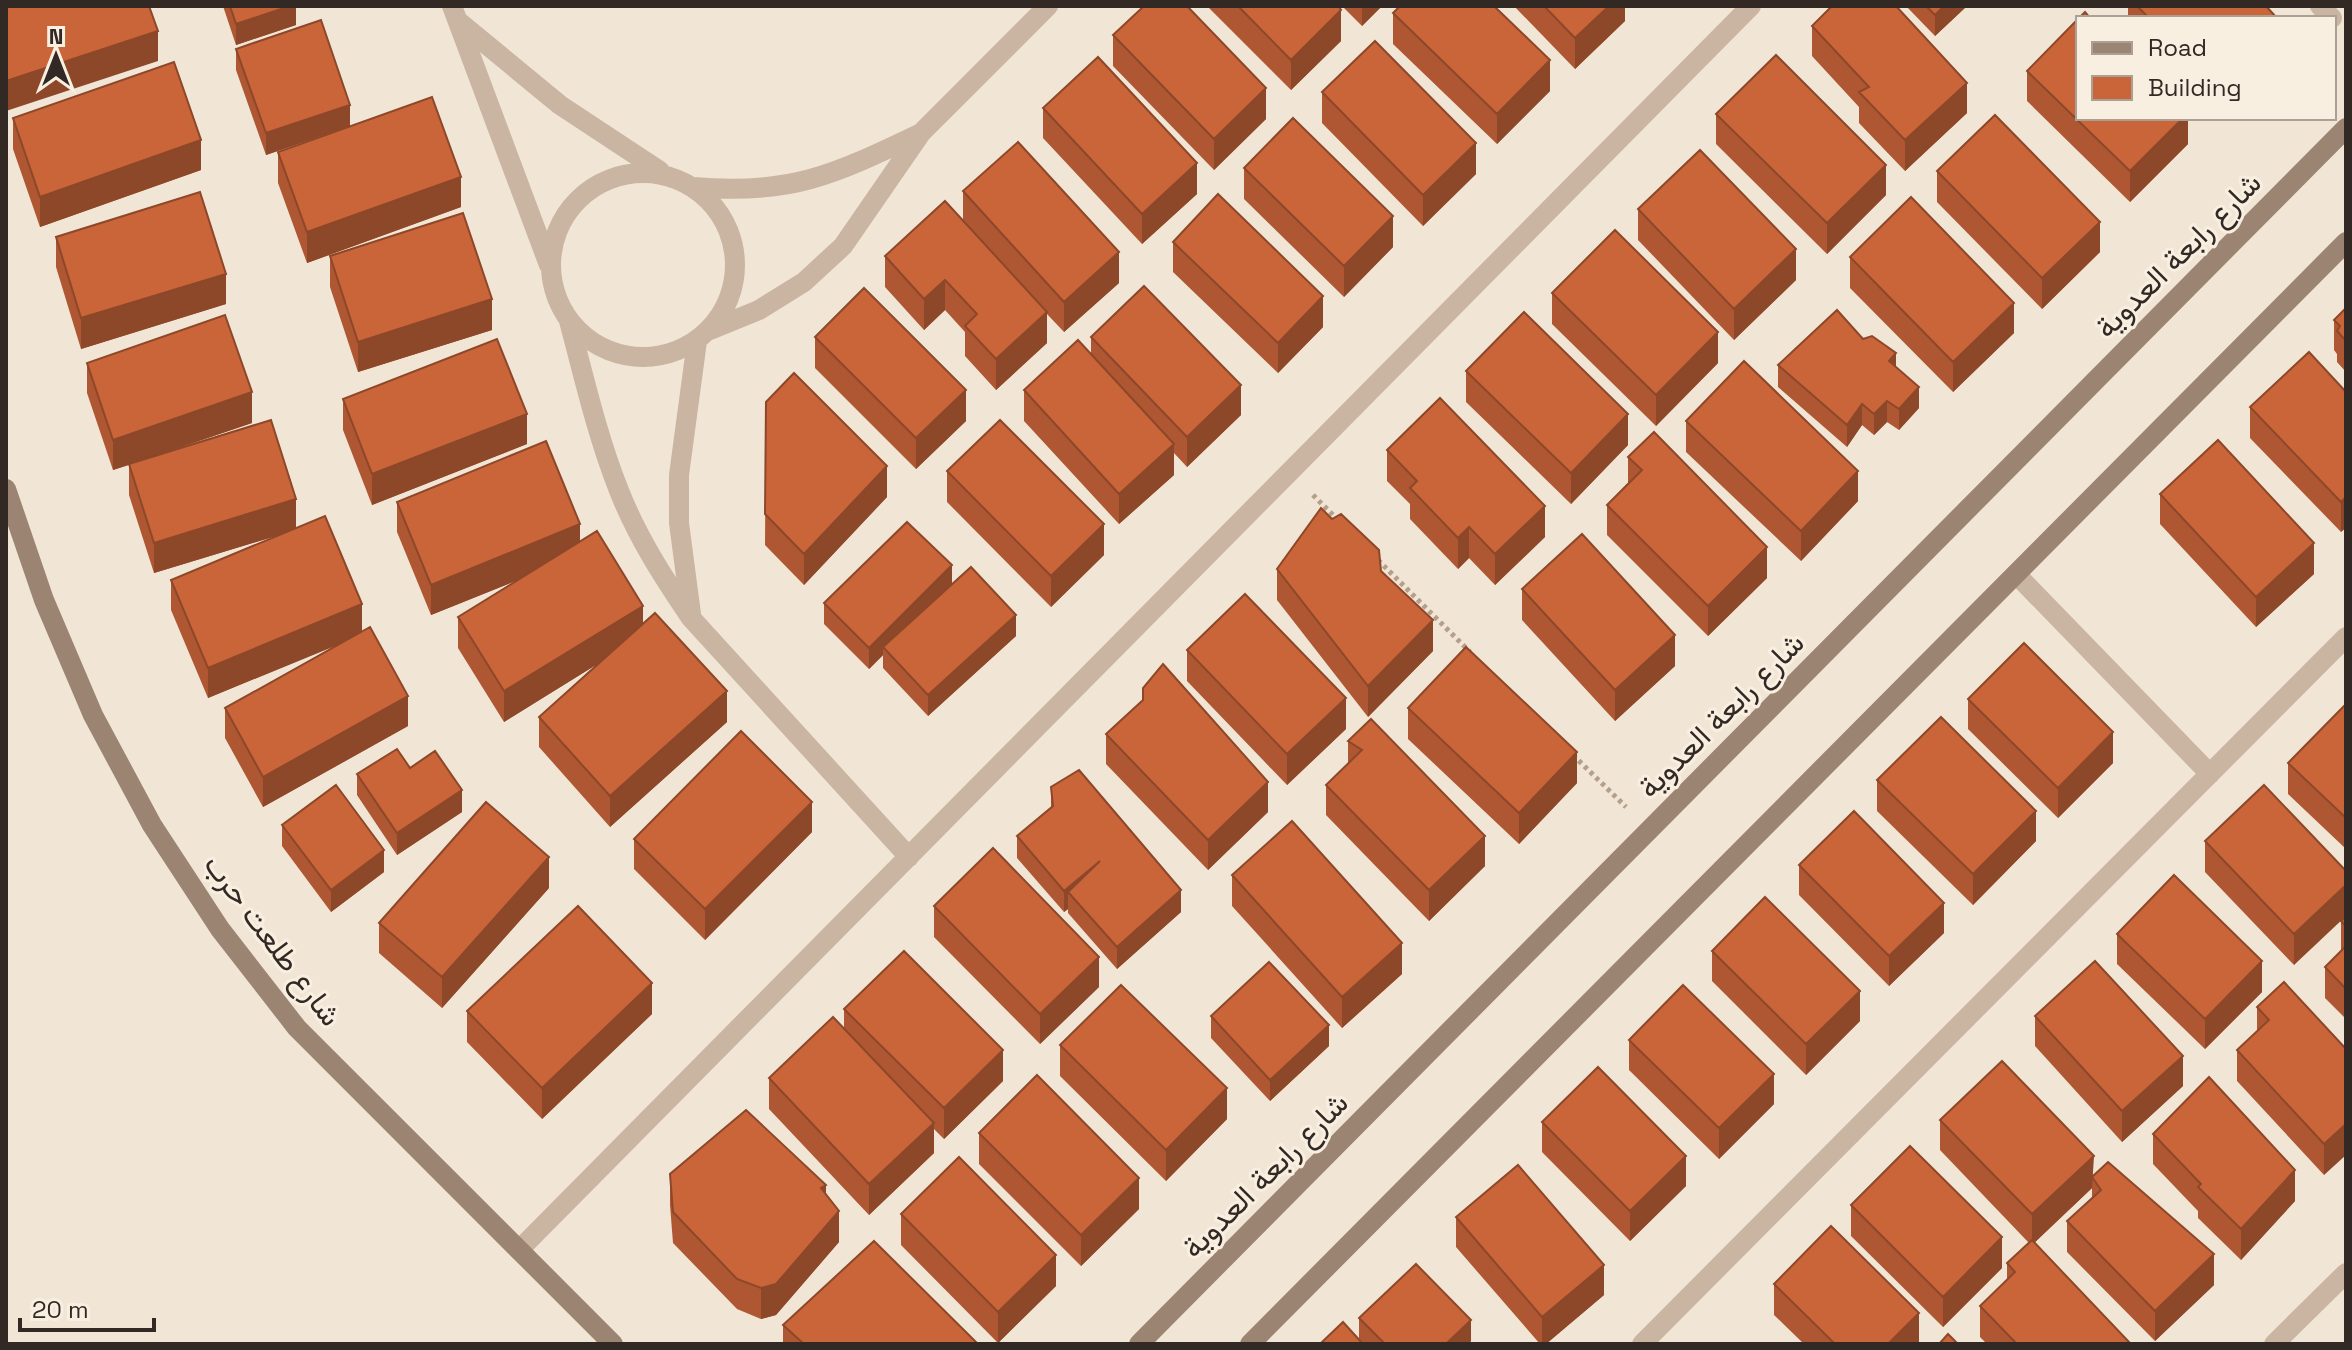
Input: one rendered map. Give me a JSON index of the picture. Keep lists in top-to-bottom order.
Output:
{
  "streets": {
    "street": ["شارع رابعة العدوية", "شارع طلعت حرب"]
  },
  "legend": ["Road", "Building"],
  "scale_bar": "20 m",
  "north": "top"
}
